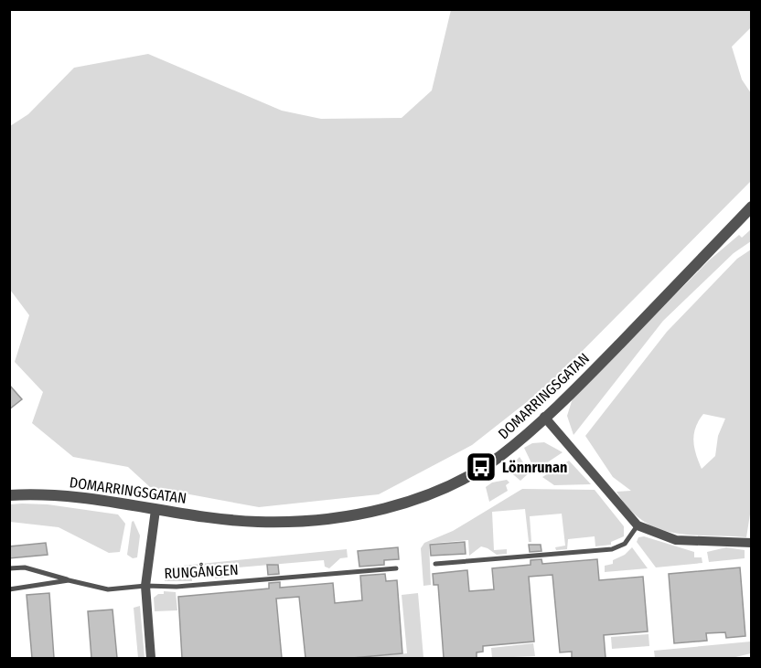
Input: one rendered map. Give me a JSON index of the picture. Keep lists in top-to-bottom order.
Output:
{
  "streets": {
    "street": ["DOMARRINGSGATAN"],
    "lane": ["RUNGÅNGEN"]
  },
  "places": {
    "bus stop": ["Lönnrunan"]
  }
}
